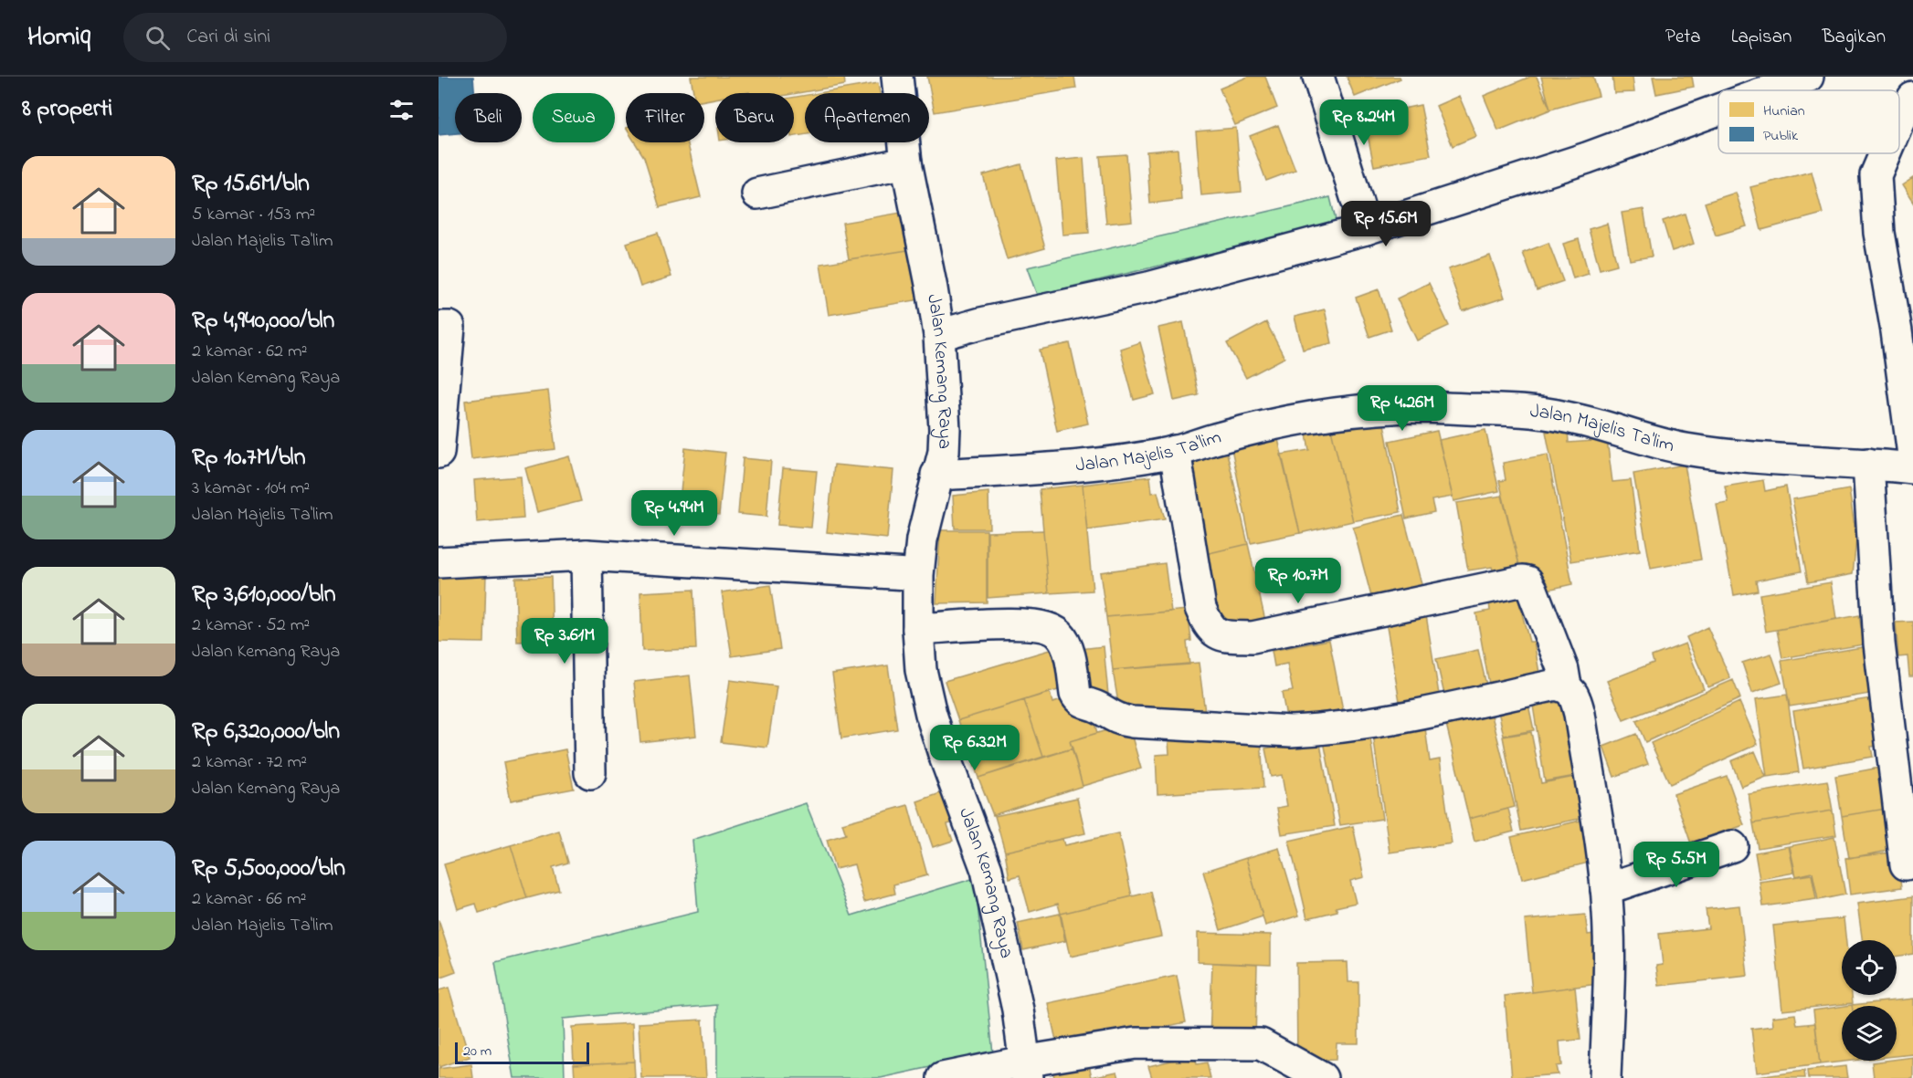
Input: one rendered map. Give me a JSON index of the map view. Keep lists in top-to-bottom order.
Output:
{
  "streets": {
    "street": ["Jalan Kemang Raya", "Jalan Majelis Ta'lim"]
  },
  "crossings": [
    ["Jalan Kemang Raya", "Jalan Majelis Ta'lim"]
  ],
  "legend": ["Hunian", "Publik"],
  "scale_bar": "20 m",
  "page": {
    "header": "Homiq",
    "search": "Cari di sini",
    "nav": ["Peta", "Lapisan", "Bagikan"],
    "heading": "8 properti",
    "chip": [
      "Beli",
      "Sewa",
      "Filter",
      "Baru",
      "Apartemen"
    ],
    "price": [
      "Rp 8.24M",
      "Rp 15.6M",
      "Rp 4.26M",
      "Rp 4.94M",
      "Rp 10.7M",
      "Rp 3.61M",
      "Rp 6.32M",
      "Rp 5.5M"
    ],
    "list": [
      {
        "name": "Rp 15.6M/bln",
        "note": "5 kamar · 153 m² · Jalan Majelis Ta'lim"
      },
      {
        "name": "Rp 4,940,000/bln",
        "note": "2 kamar · 62 m² · Jalan Kemang Raya"
      },
      {
        "name": "Rp 10.7M/bln",
        "note": "3 kamar · 104 m² · Jalan Majelis Ta'lim"
      },
      {
        "name": "Rp 3,610,000/bln",
        "note": "2 kamar · 52 m² · Jalan Kemang Raya"
      },
      {
        "name": "Rp 6,320,000/bln",
        "note": "2 kamar · 72 m² · Jalan Kemang Raya"
      },
      {
        "name": "Rp 5,500,000/bln",
        "note": "2 kamar · 66 m² · Jalan Majelis Ta'lim"
      }
    ],
    "scale": "20 m"
  }
}
